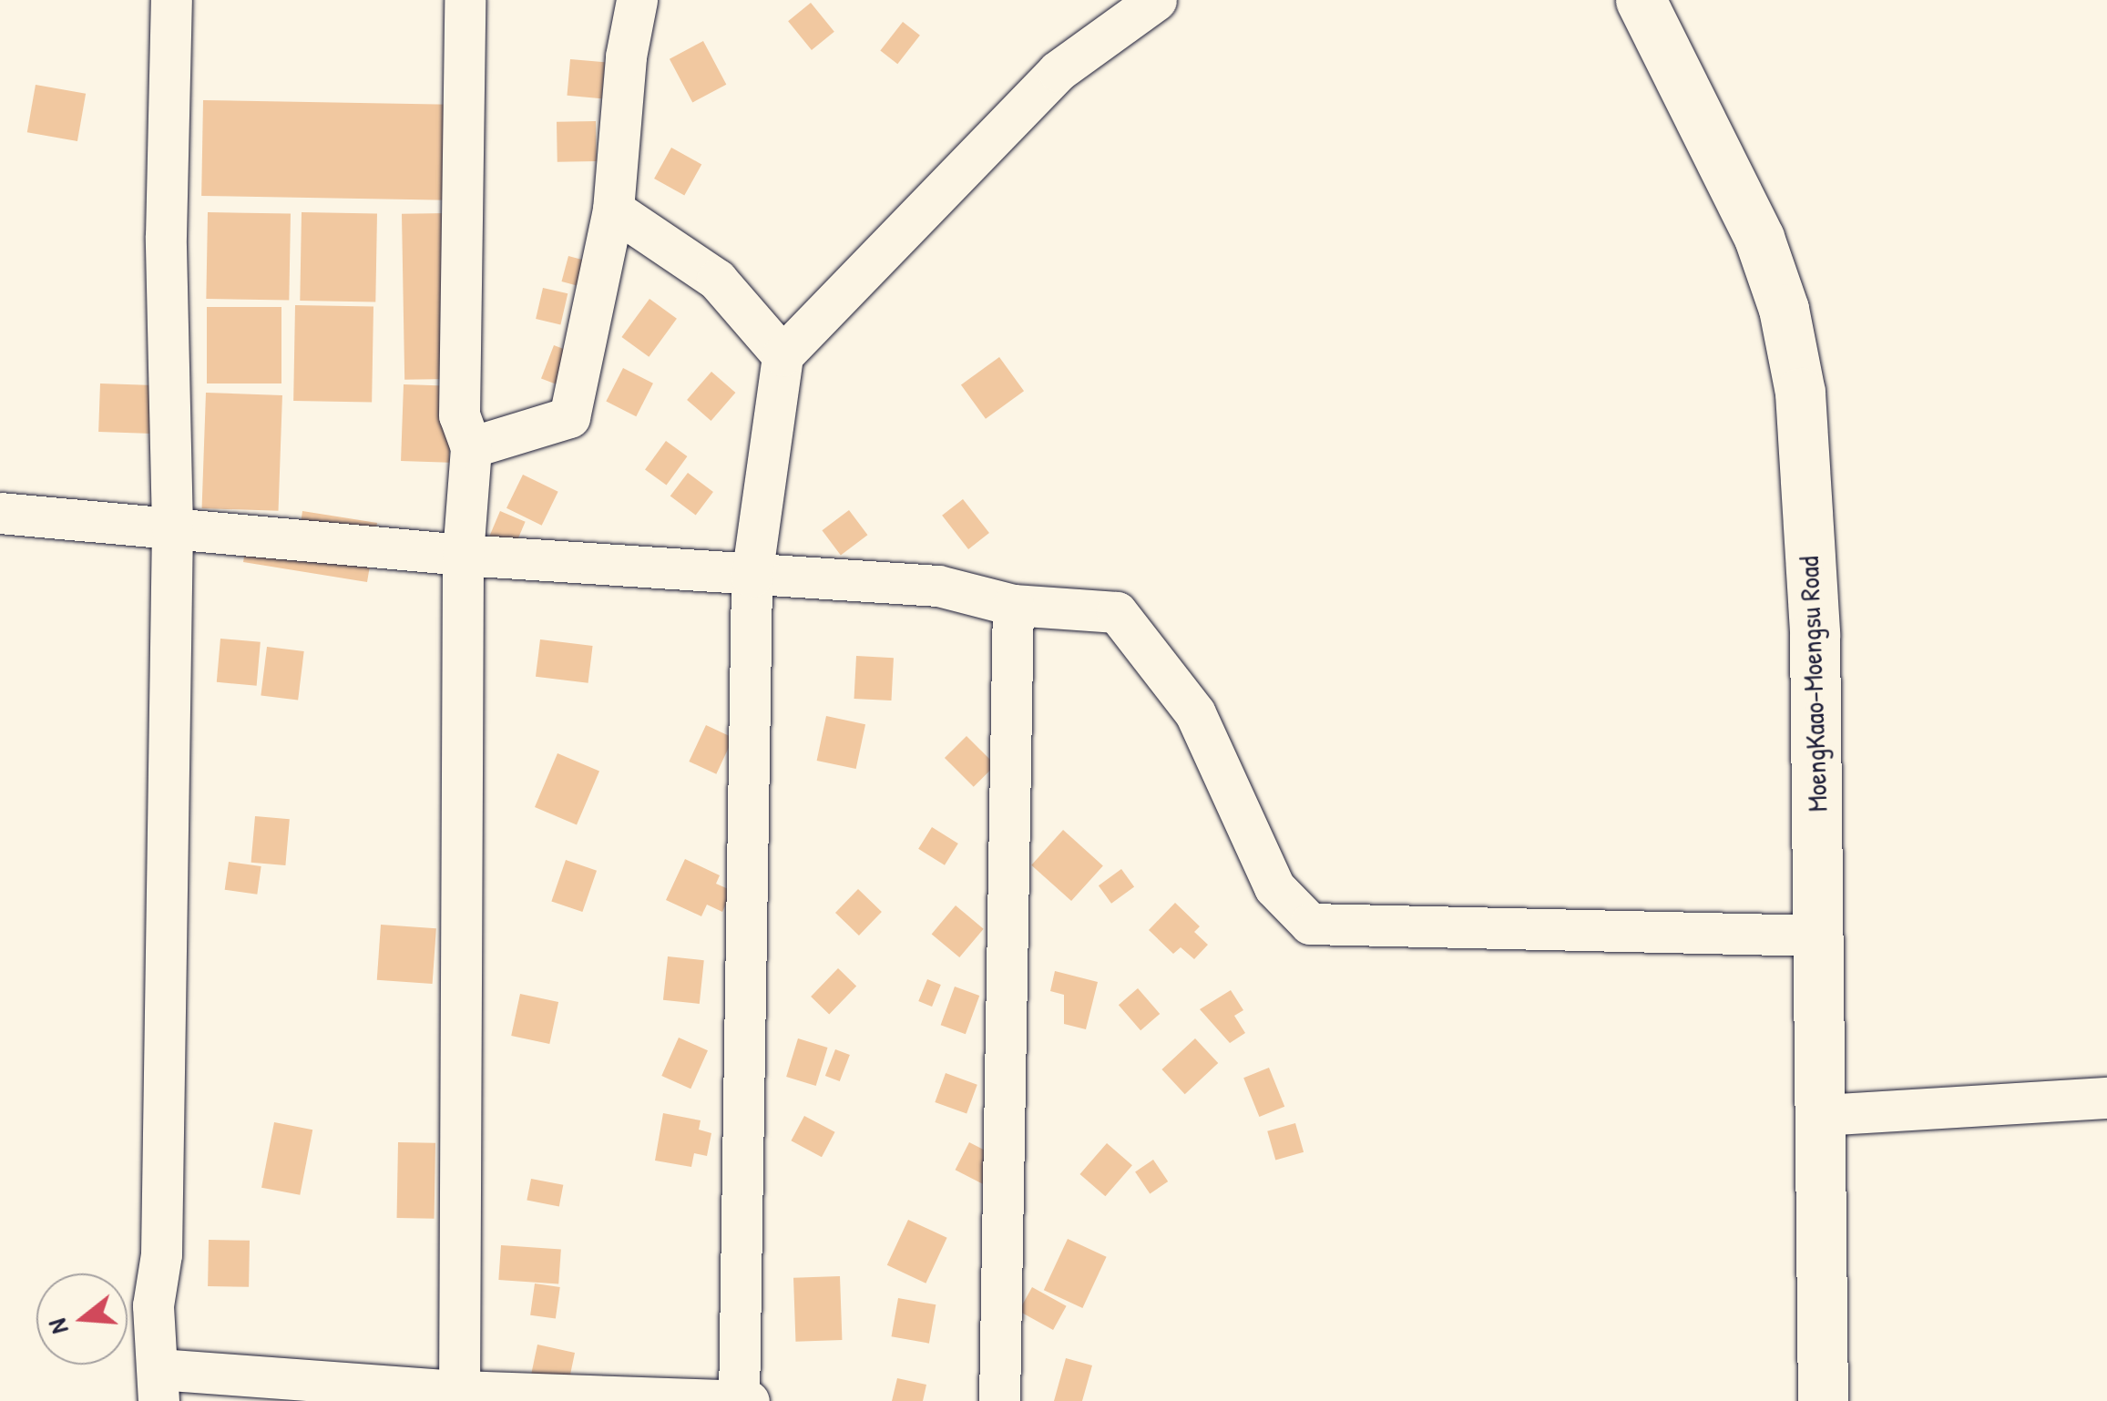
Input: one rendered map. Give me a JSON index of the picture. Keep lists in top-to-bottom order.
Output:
{
  "streets": {
    "main road": ["MoengKaao-Moengsu Road"]
  },
  "north": "left"
}
